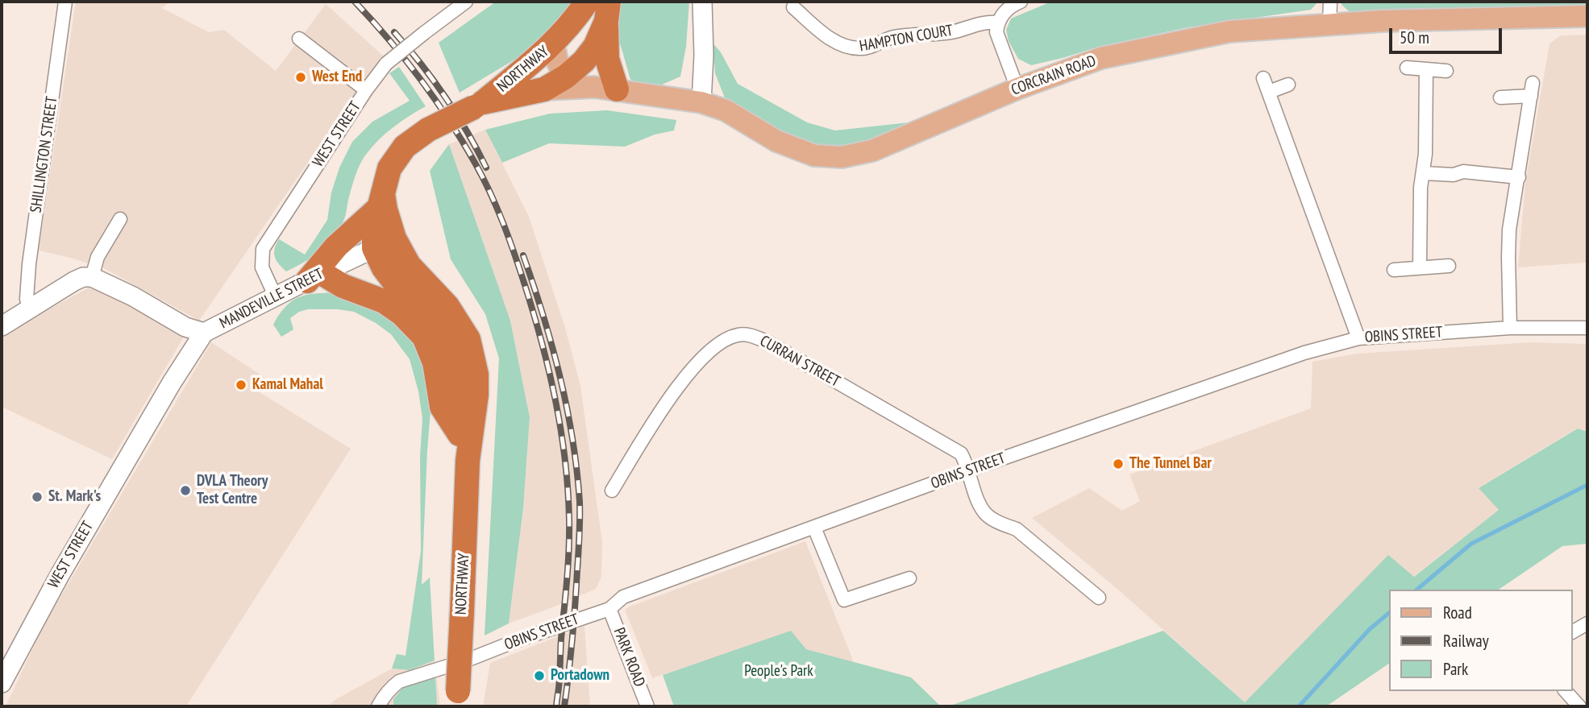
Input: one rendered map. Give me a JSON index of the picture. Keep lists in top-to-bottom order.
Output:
{
  "streets": {
    "highway": ["NORTHWAY"],
    "main road": ["CORCRAIN ROAD"],
    "street": [
      "HAMPTON COURT",
      "WEST STREET",
      "SHILLINGTON STREET",
      "MANDEVILLE STREET",
      "OBINS STREET",
      "CURRAN STREET",
      "PARK ROAD"
    ]
  },
  "crossings": [
    ["NORTHWAY", "CORCRAIN ROAD"],
    ["NORTHWAY", "MANDEVILLE STREET"],
    ["WEST STREET", "MANDEVILLE STREET"],
    ["OBINS STREET", "CURRAN STREET"],
    ["OBINS STREET", "PARK ROAD"]
  ],
  "parks": ["People's Park"],
  "places": [
    "West End",
    "Kamal Mahal",
    "The Tunnel Bar",
    "DVLA Theory Test Centre",
    "St. Mark's",
    "Portadown"
  ],
  "legend": ["Road", "Railway", "Park"],
  "scale_bar": "50 m"
}
